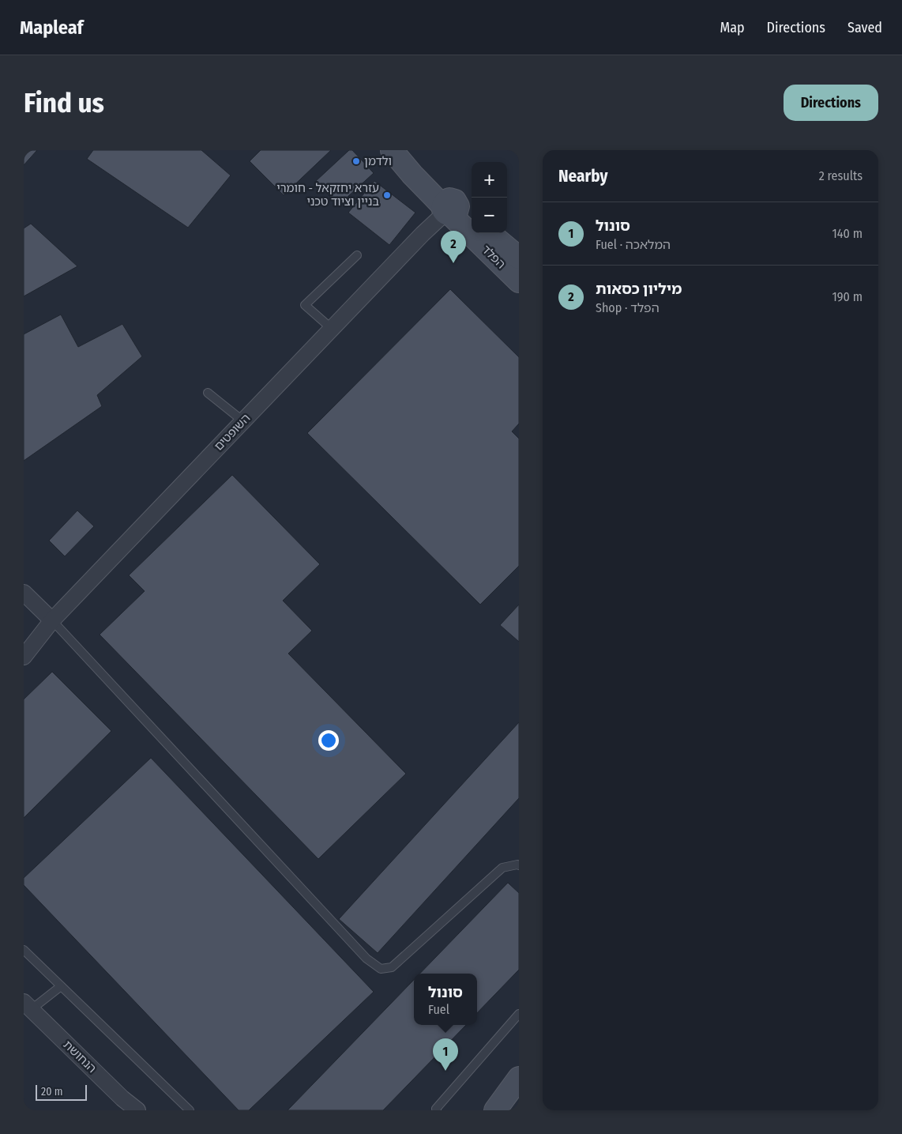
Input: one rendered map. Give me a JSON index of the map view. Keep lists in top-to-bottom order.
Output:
{
  "streets": {
    "street": ["הפלד", "השופטים", "הנחושת"]
  },
  "crossings": [
    ["הפלד", "השופטים"]
  ],
  "places": ["ולדמן", "עזרא יחזקאל - חומרי בניין וציוד טכני"],
  "scale_bar": "20 m",
  "page": {
    "header": "Mapleaf",
    "nav": ["Map", "Directions", "Saved"],
    "buttons": "Directions",
    "title": "Find us",
    "heading": ["Nearby", "2 results"],
    "map_buttons": ["+", "−"],
    "list": [
      {
        "mark": "1",
        "name": "סונול",
        "note": "Fuel · המלאכה",
        "value": "140 m"
      },
      {
        "mark": "2",
        "name": "מיליון כסאות",
        "note": "Shop · הפלד",
        "value": "190 m"
      }
    ],
    "pins": ["2", "1"],
    "popup": ["סונול", "Fuel"],
    "scale": "20 m"
  }
}
